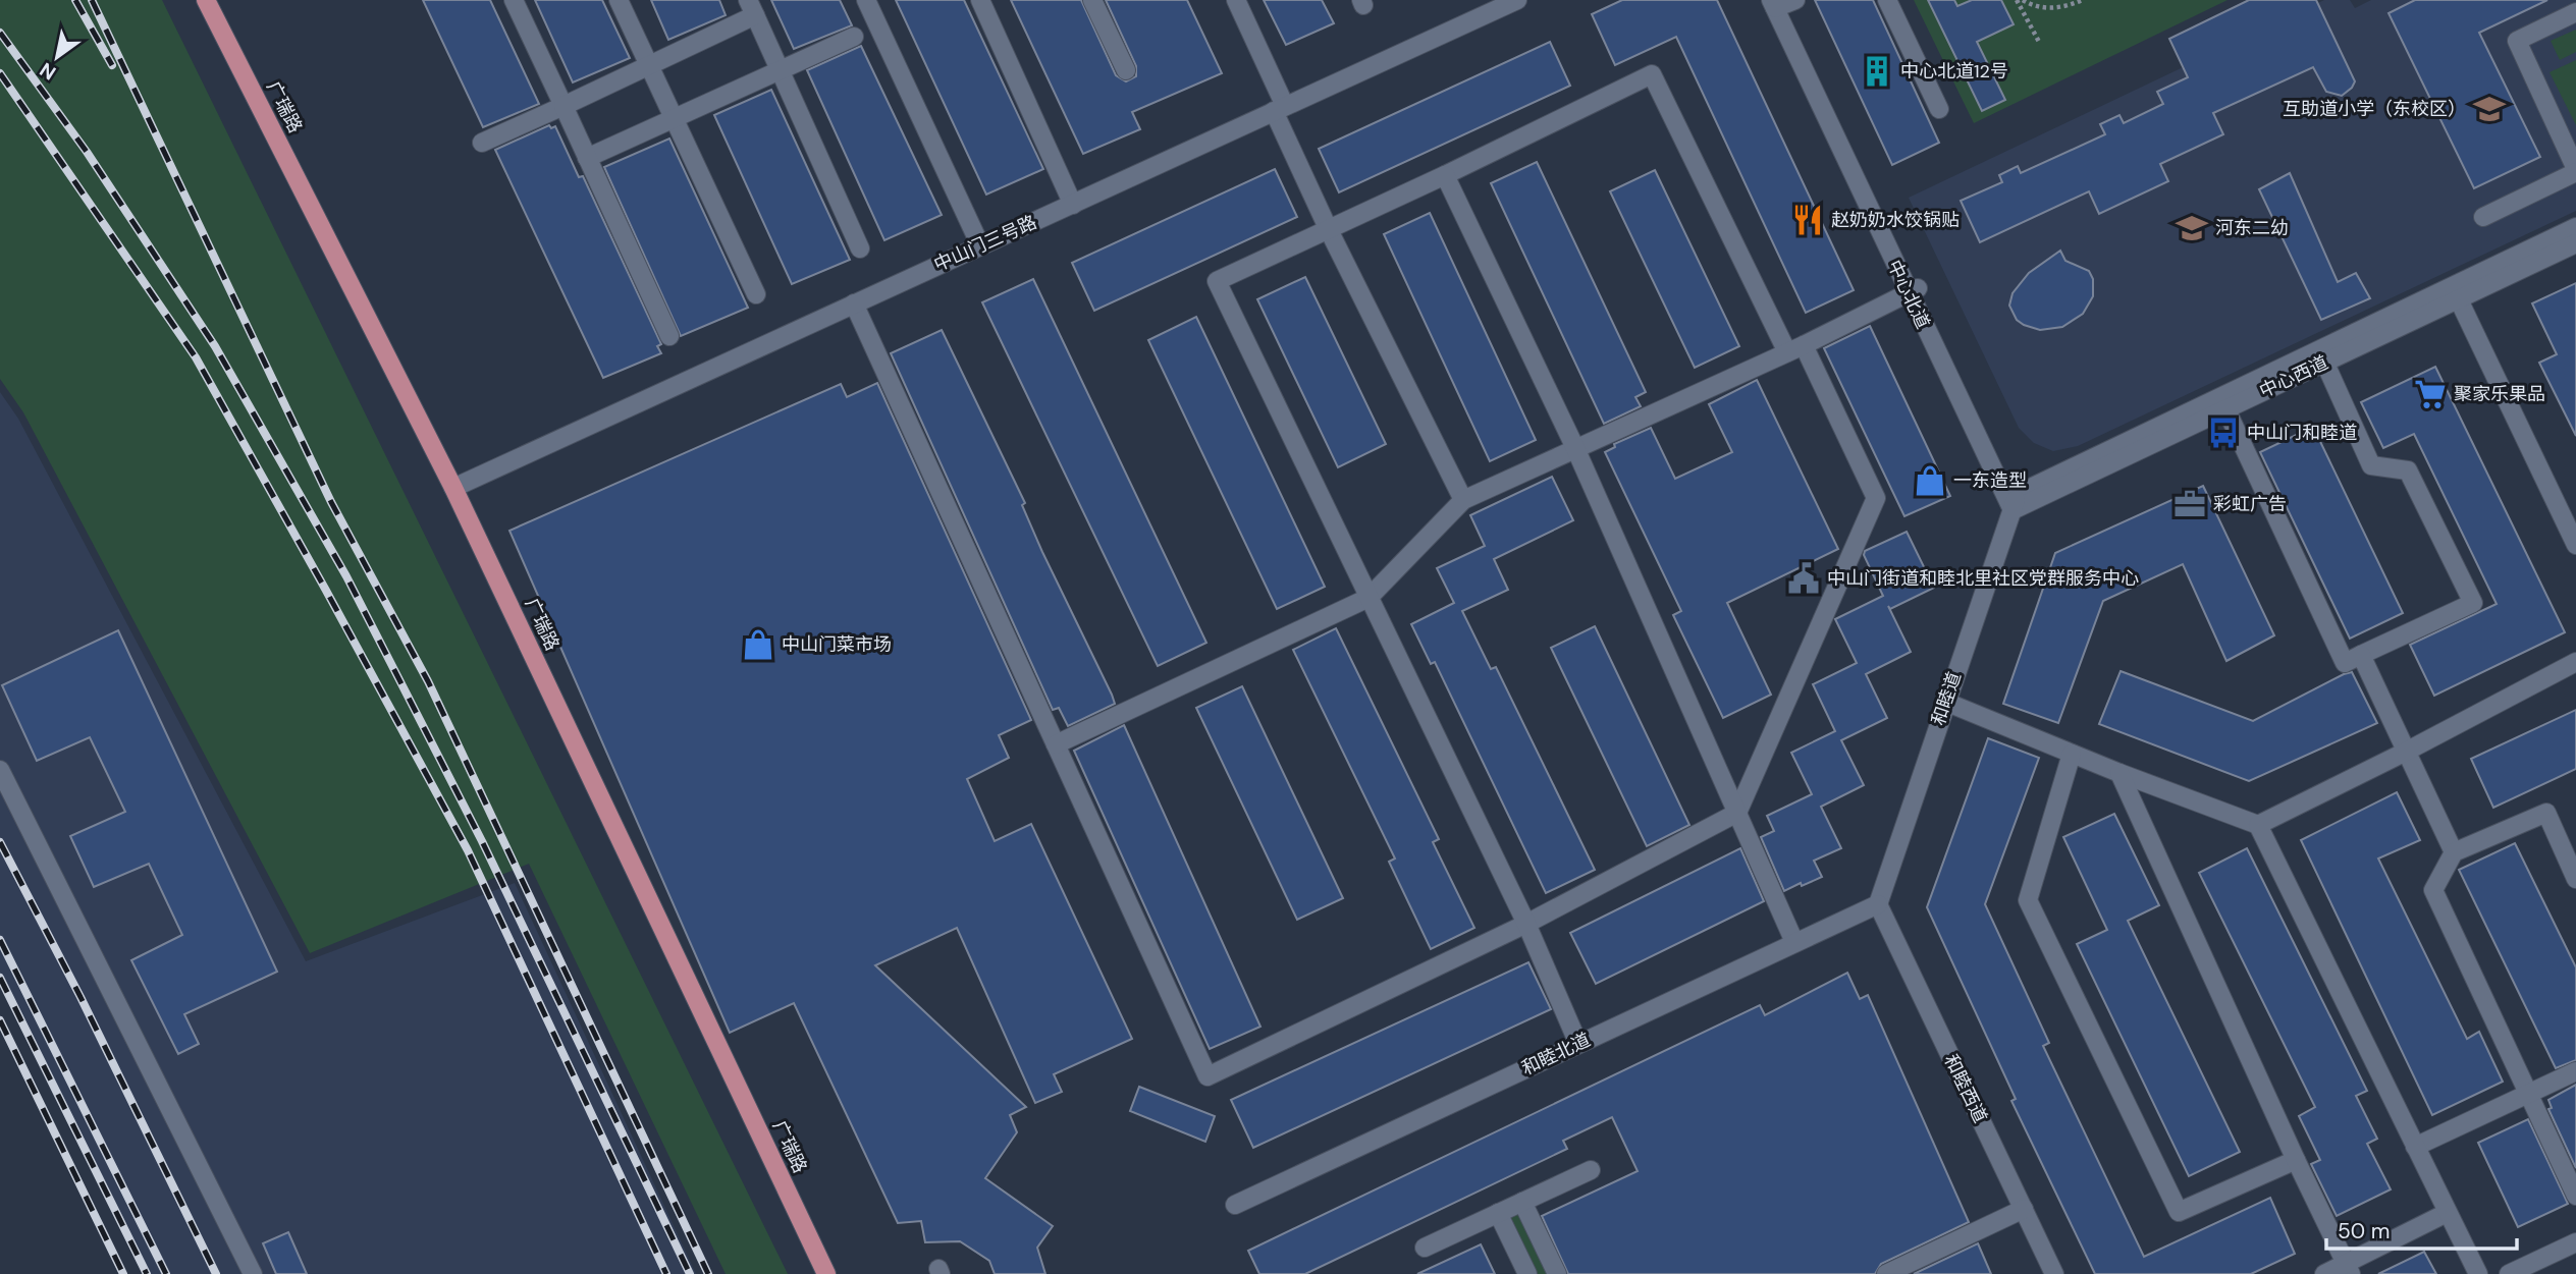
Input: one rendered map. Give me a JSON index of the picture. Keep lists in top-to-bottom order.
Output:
{
  "streets": {
    "main road": ["广瑞路"],
    "street": [
      "中山门三号路",
      "中心北道",
      "中心西道",
      "和睦道",
      "和睦北道",
      "和睦西道"
    ]
  },
  "crossings": [
    ["广瑞路", "中山门三号路"],
    ["中心北道", "中心西道"],
    ["中心北道", "和睦道"],
    ["中心西道", "和睦道"],
    ["和睦道", "和睦北道"],
    ["和睦道", "和睦西道"],
    ["和睦北道", "和睦西道"]
  ],
  "places": {
    "building": ["中心北道12号"],
    "school or university": ["互助道小学（东校区）", "河东二幼"],
    "restaurant": ["赵奶奶水饺锅贴"],
    "supermarket": ["聚家乐果品"],
    "bus stop": ["中山门和睦道"],
    "shop": ["一东造型", "中山门菜市场"],
    "office": ["彩虹广告"],
    "public building": ["中山门街道和睦北里社区党群服务中心"]
  },
  "scale_bar": "50 m",
  "north": "bottom left"
}
